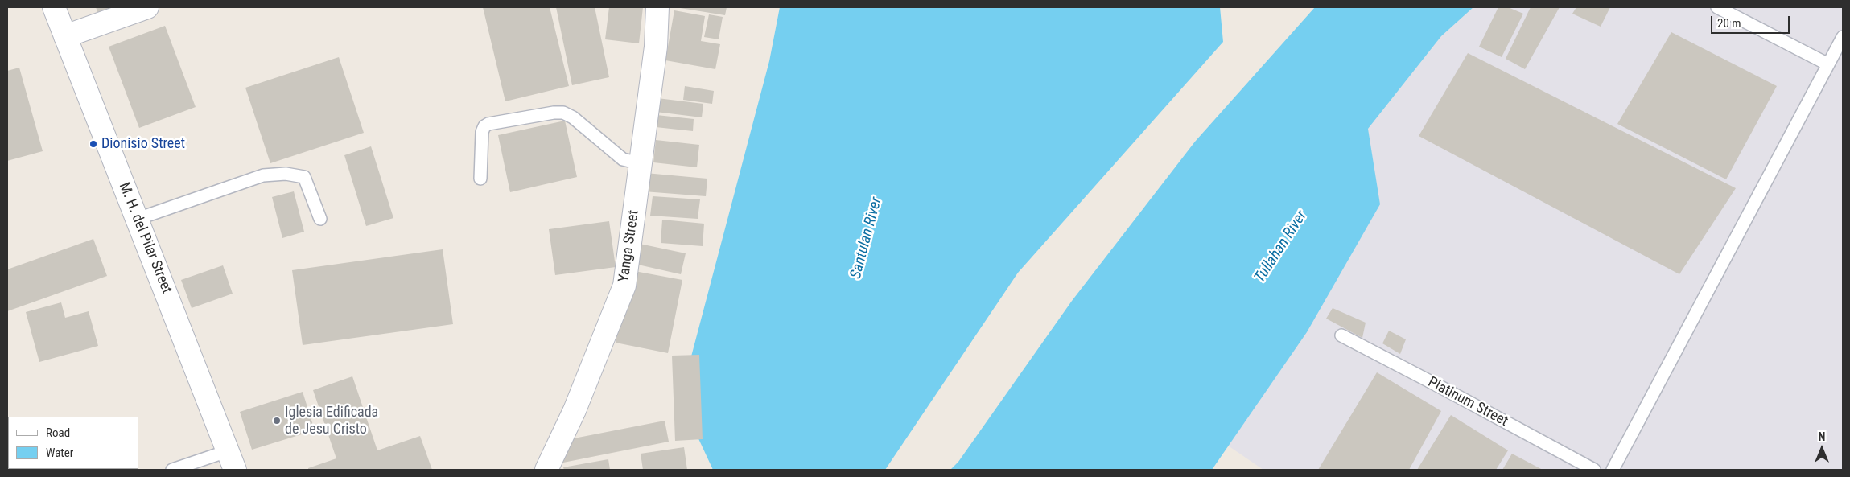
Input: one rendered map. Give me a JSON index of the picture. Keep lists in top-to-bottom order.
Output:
{
  "streets": {
    "street": ["M. H. del Pilar Street", "Yanga Street"],
    "lane": ["Platinum Street"]
  },
  "water": ["Santulan River", "Tullahan River"],
  "places": ["Dionisio Street", "Iglesia Edificada de Jesu Cristo"],
  "legend": ["Road", "Water"],
  "scale_bar": "20 m",
  "north": "top"
}
